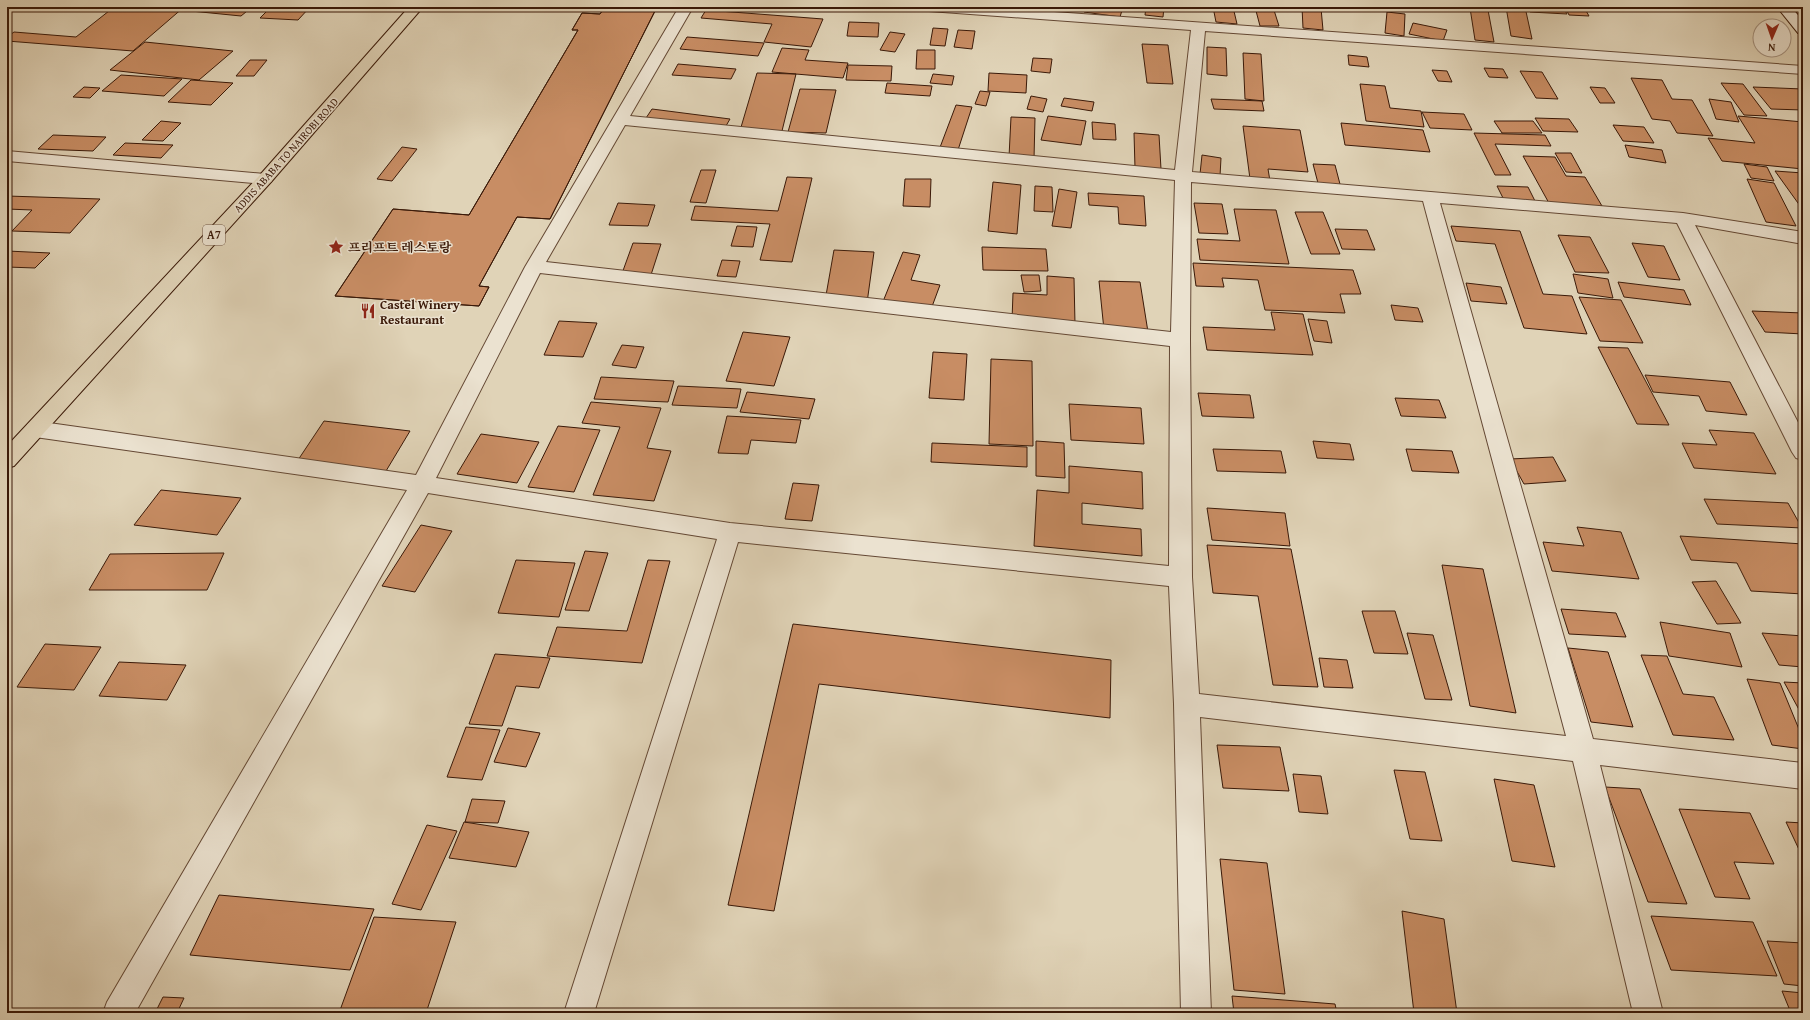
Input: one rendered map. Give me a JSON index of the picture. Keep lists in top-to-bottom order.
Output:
{
  "streets": {
    "highway": ["ADDIS ABABA TO NAIROBI ROAD", "A7"]
  },
  "places": {
    "place": ["프리프트 레스토랑"],
    "restaurant": ["Castel Winery Restaurant"]
  },
  "north": "bottom"
}
